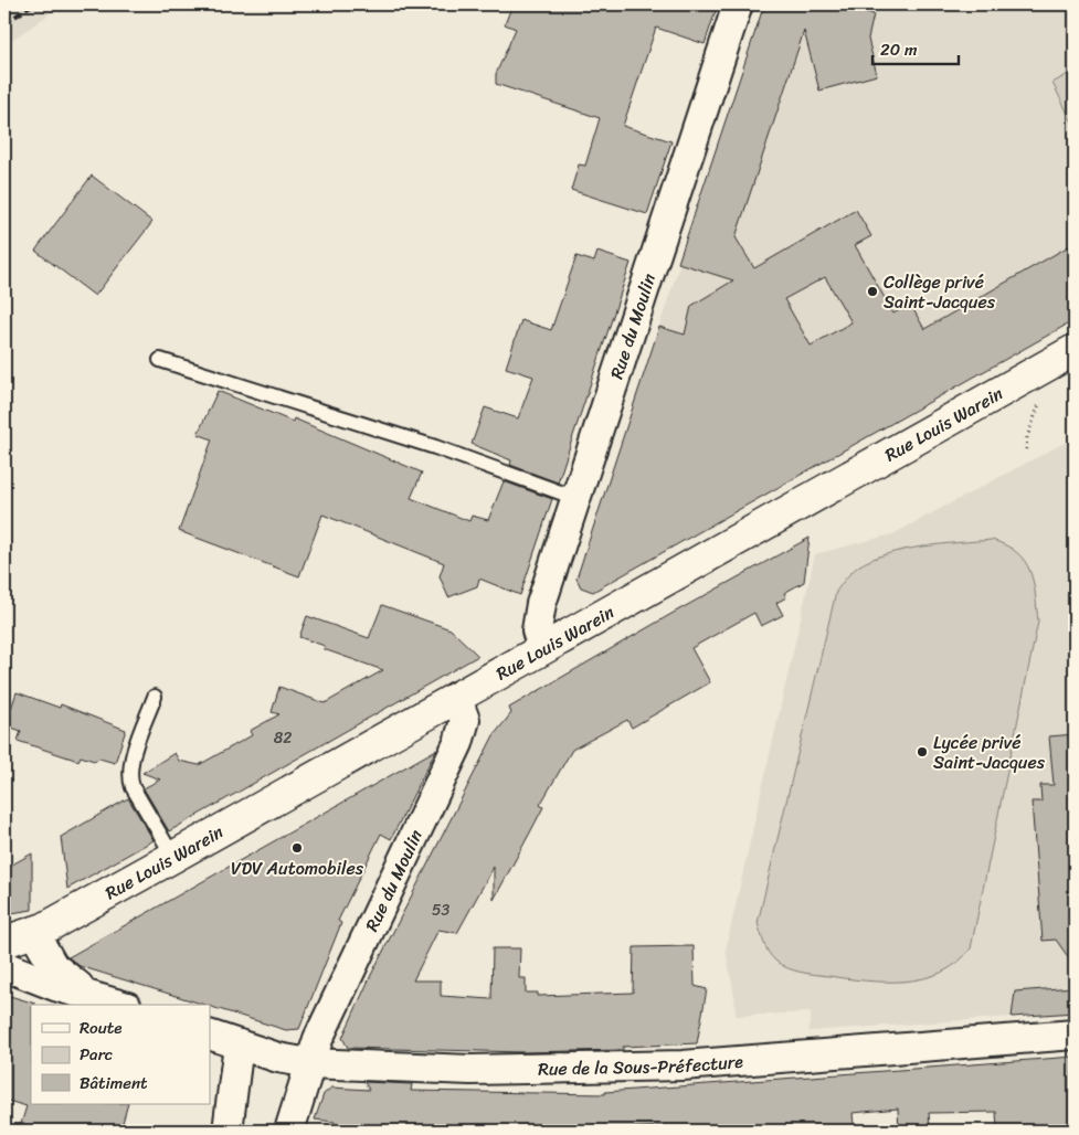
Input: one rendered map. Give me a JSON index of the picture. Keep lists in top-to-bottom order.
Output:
{
  "streets": {
    "main road": ["Rue Louis Warein"],
    "street": ["Rue du Moulin", "Rue de la Sous-Préfecture"]
  },
  "crossings": [
    ["Rue du Moulin", "Rue Louis Warein"],
    ["Rue du Moulin", "Rue de la Sous-Préfecture"]
  ],
  "places": ["Collège privé Saint-Jacques", "Lycée privé Saint-Jacques", "VDV Automobiles"],
  "house_numbers": ["82", "53"],
  "legend": ["Route", "Parc", "Bâtiment"],
  "scale_bar": "20 m"
}
